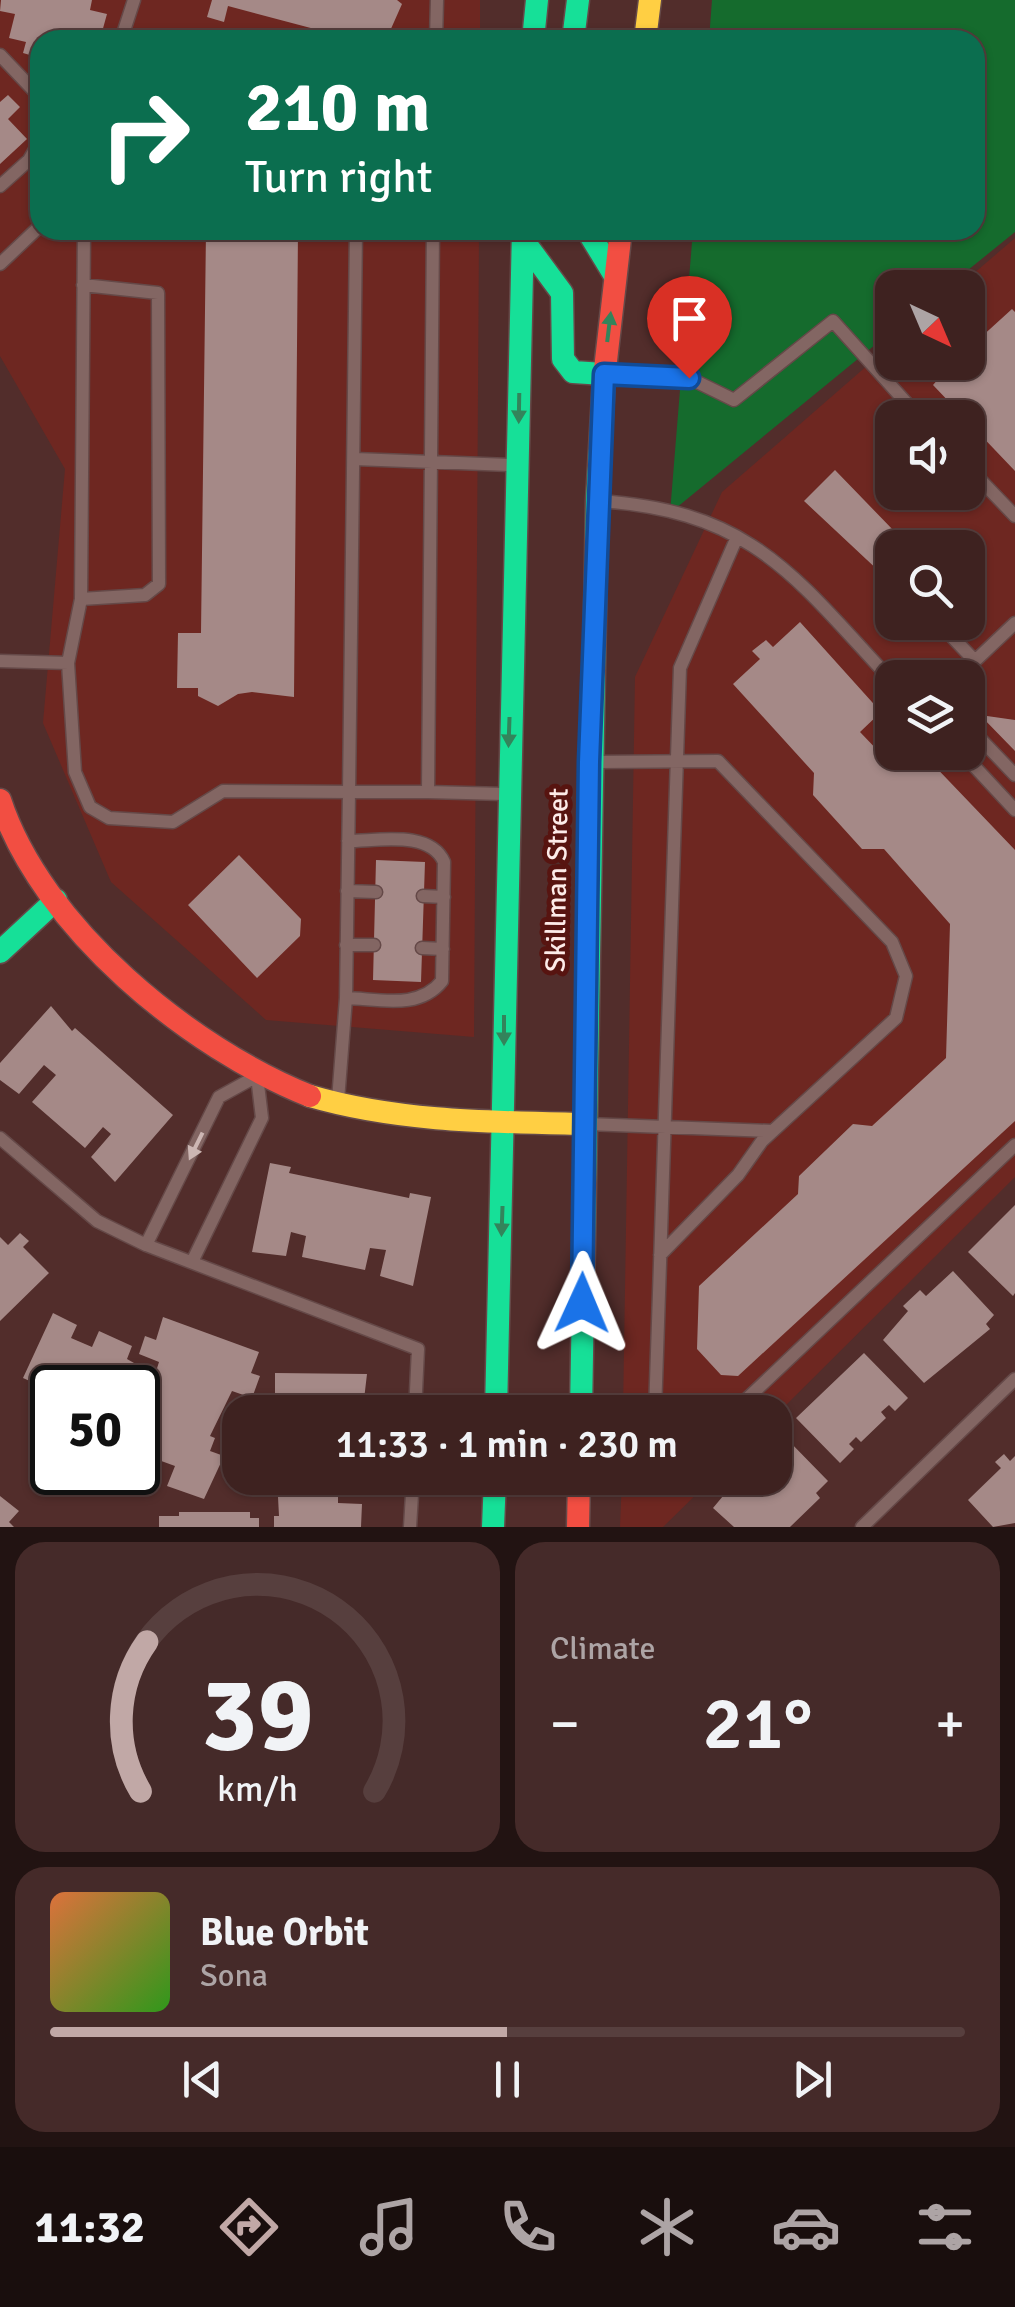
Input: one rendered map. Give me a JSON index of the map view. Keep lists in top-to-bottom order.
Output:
{
  "streets": {
    "main road": ["Skillman Street"]
  },
  "north": "bottom right",
  "page": {
    "turn": ["210 m", "Turn right"],
    "limit": "50",
    "trip": "11:33 · 1 min · 230 m",
    "tile": "Climate",
    "heat": ["−", "21°", "+"],
    "song": ["Blue Orbit", "Sona"],
    "tabs": "11:32",
    "gauge": ["39", "km/h"]
  }
}
